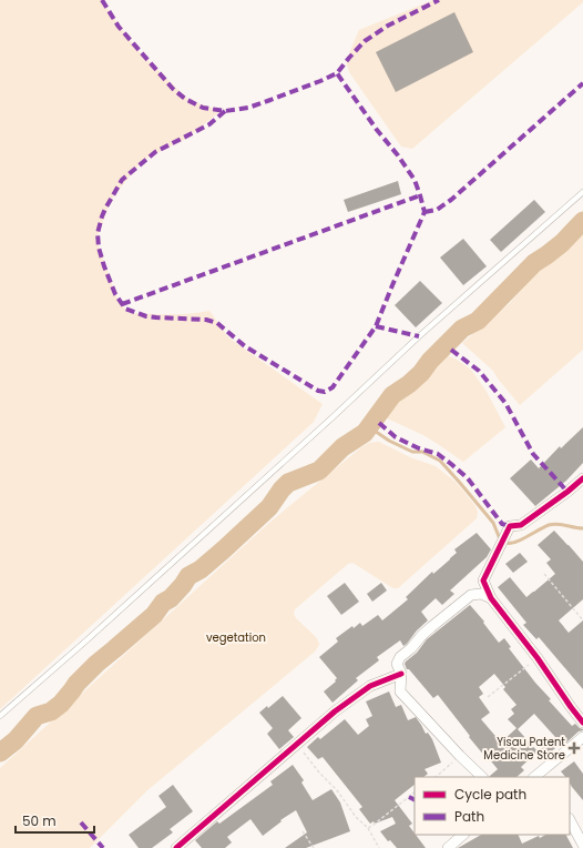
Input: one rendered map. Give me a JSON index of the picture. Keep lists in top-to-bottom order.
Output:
{
  "parks": ["vegetation"],
  "places": {
    "health": ["Yisau Patent Medicine Store"]
  },
  "legend": ["Cycle path", "Path"],
  "scale_bar": "50 m"
}
